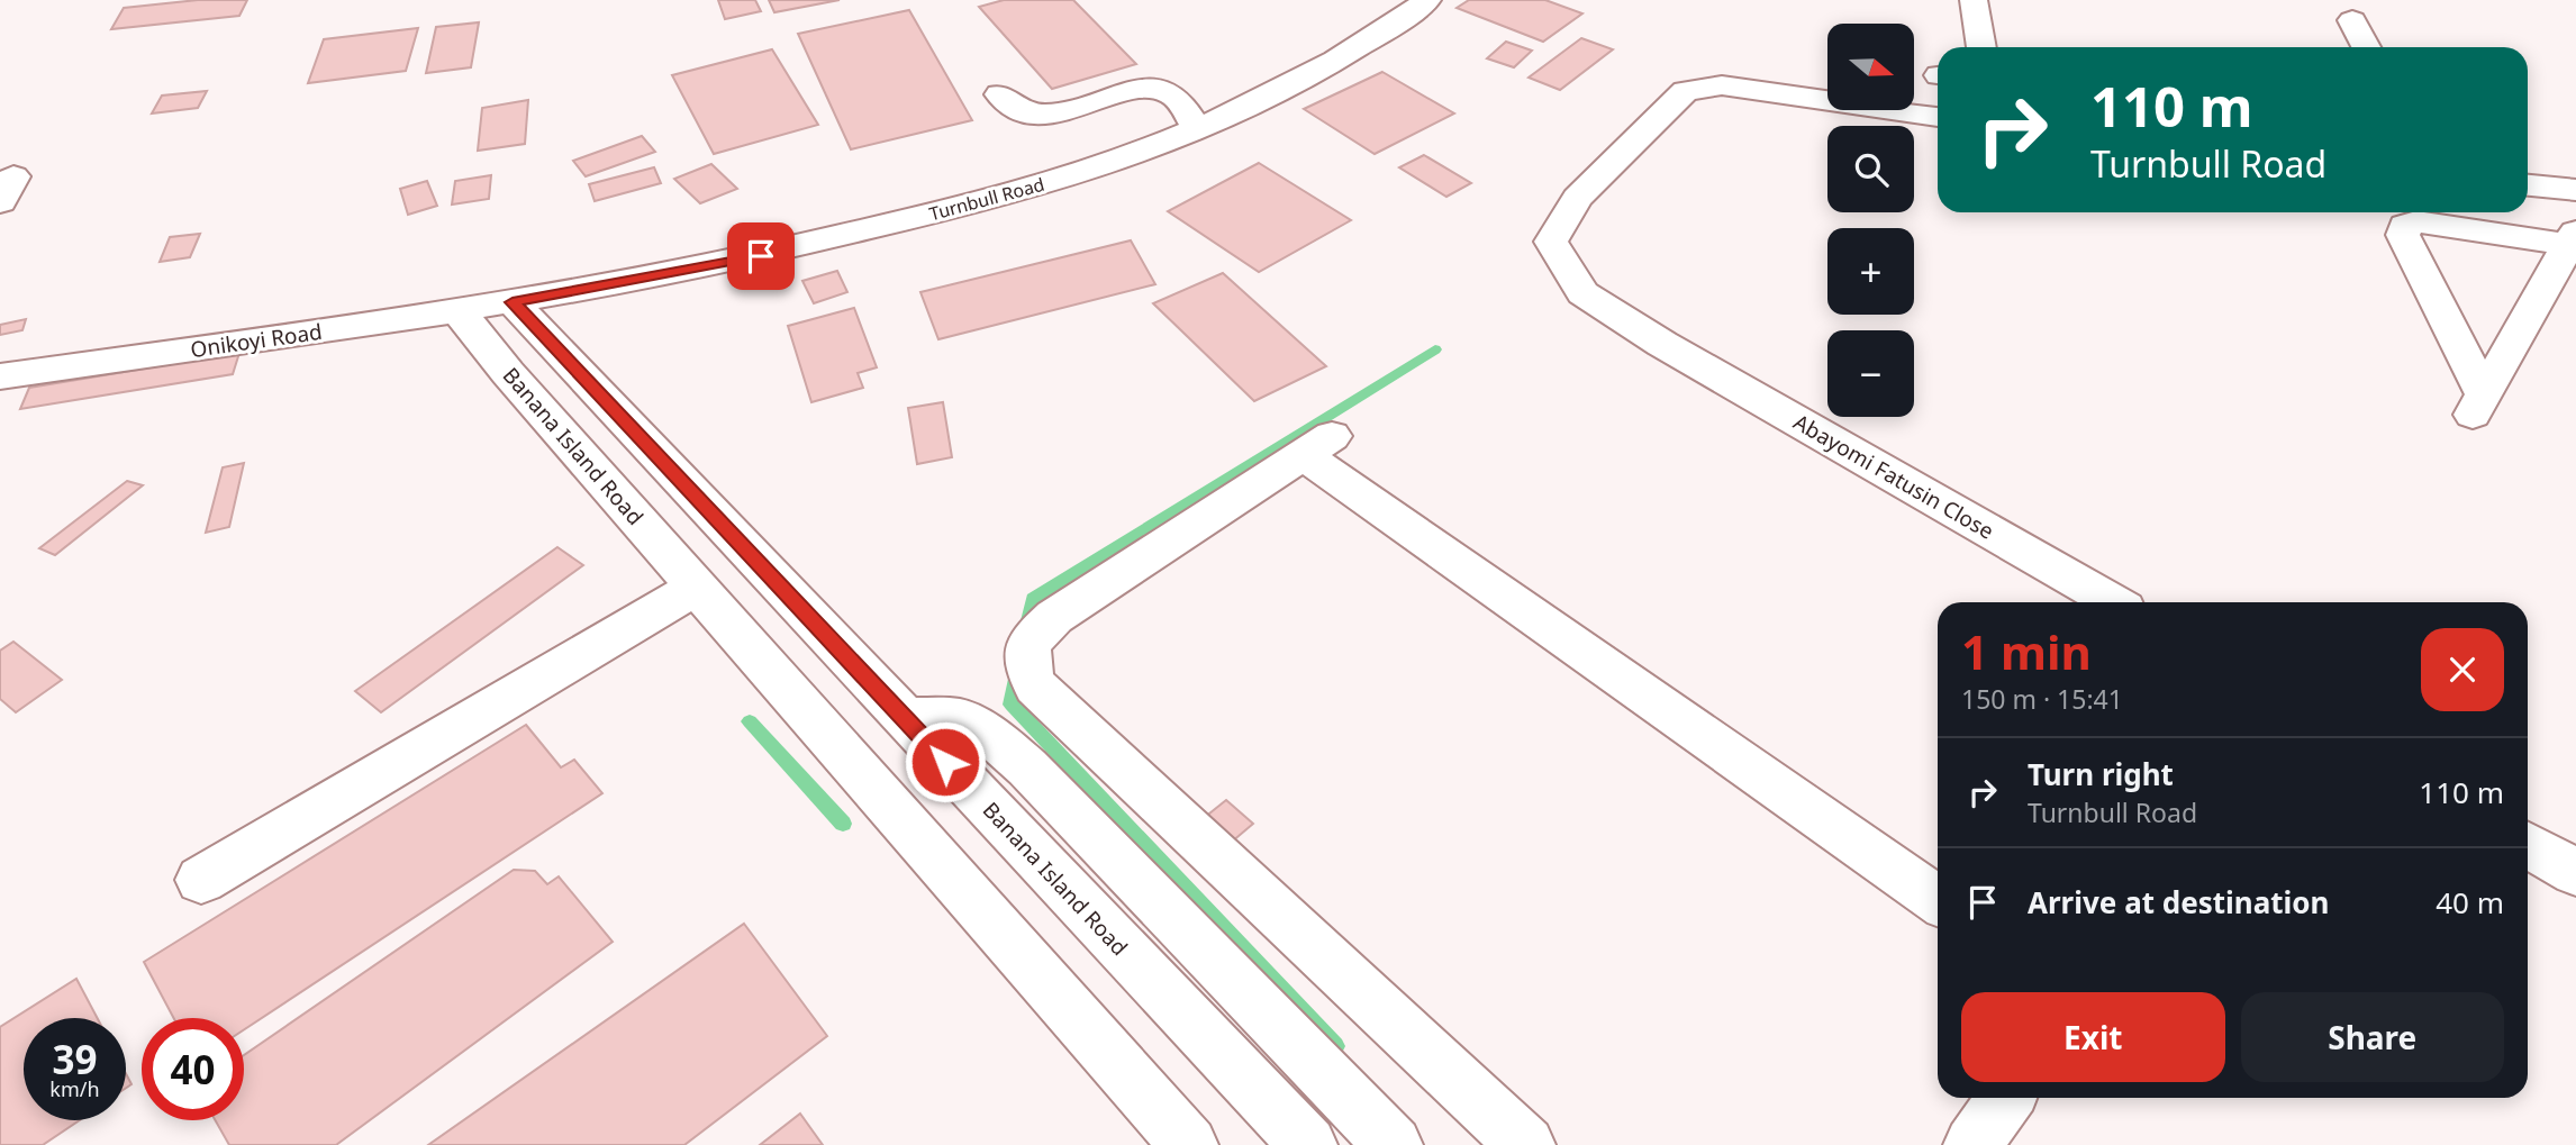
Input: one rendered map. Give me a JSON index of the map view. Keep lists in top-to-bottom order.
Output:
{
  "streets": {
    "street": [
      "Turnbull Road",
      "Onikoyi Road",
      "Banana Island Road",
      "Abayomi Fatusin Close"
    ]
  },
  "crossings": [
    ["Turnbull Road", "Onikoyi Road"],
    ["Turnbull Road", "Banana Island Road"],
    ["Onikoyi Road", "Banana Island Road"]
  ],
  "north": "right",
  "page": {
    "map_buttons": ["+", "−"],
    "turn": ["110 m", "Turnbull Road"],
    "heading": ["1 min", "150 m · 15:41"],
    "list": [
      {
        "name": "Turn right",
        "note": "Turnbull Road",
        "value": "110 m"
      },
      {
        "name": "Arrive at destination",
        "value": "40 m"
      }
    ],
    "buttons": ["Exit", "Share"],
    "speed": "39 km/h",
    "limit": "40"
  }
}
